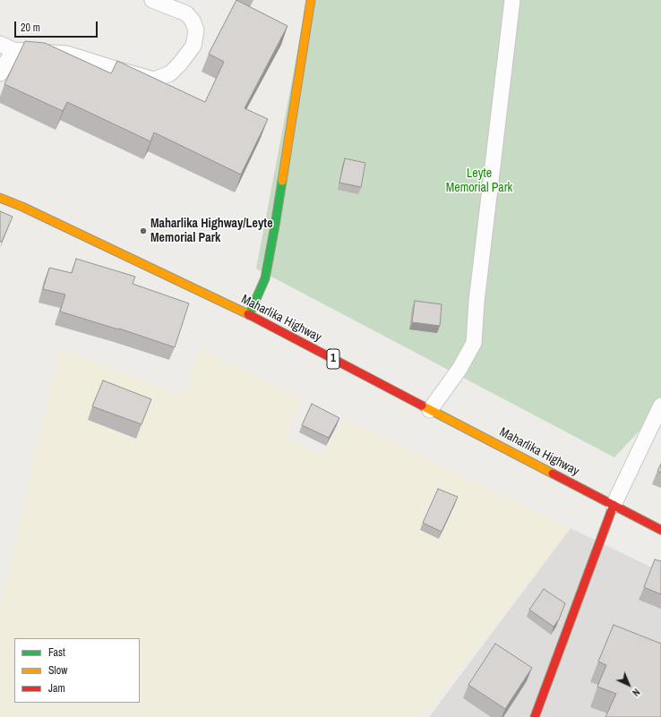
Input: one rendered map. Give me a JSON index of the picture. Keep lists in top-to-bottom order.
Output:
{
  "streets": {
    "main road": ["Maharlika Highway", "1"]
  },
  "parks": ["Leyte Memorial Park"],
  "places": ["Maharlika Highway/Leyte Memorial Park"],
  "legend": ["Fast", "Slow", "Jam"],
  "scale_bar": "20 m",
  "north": "bottom right"
}
